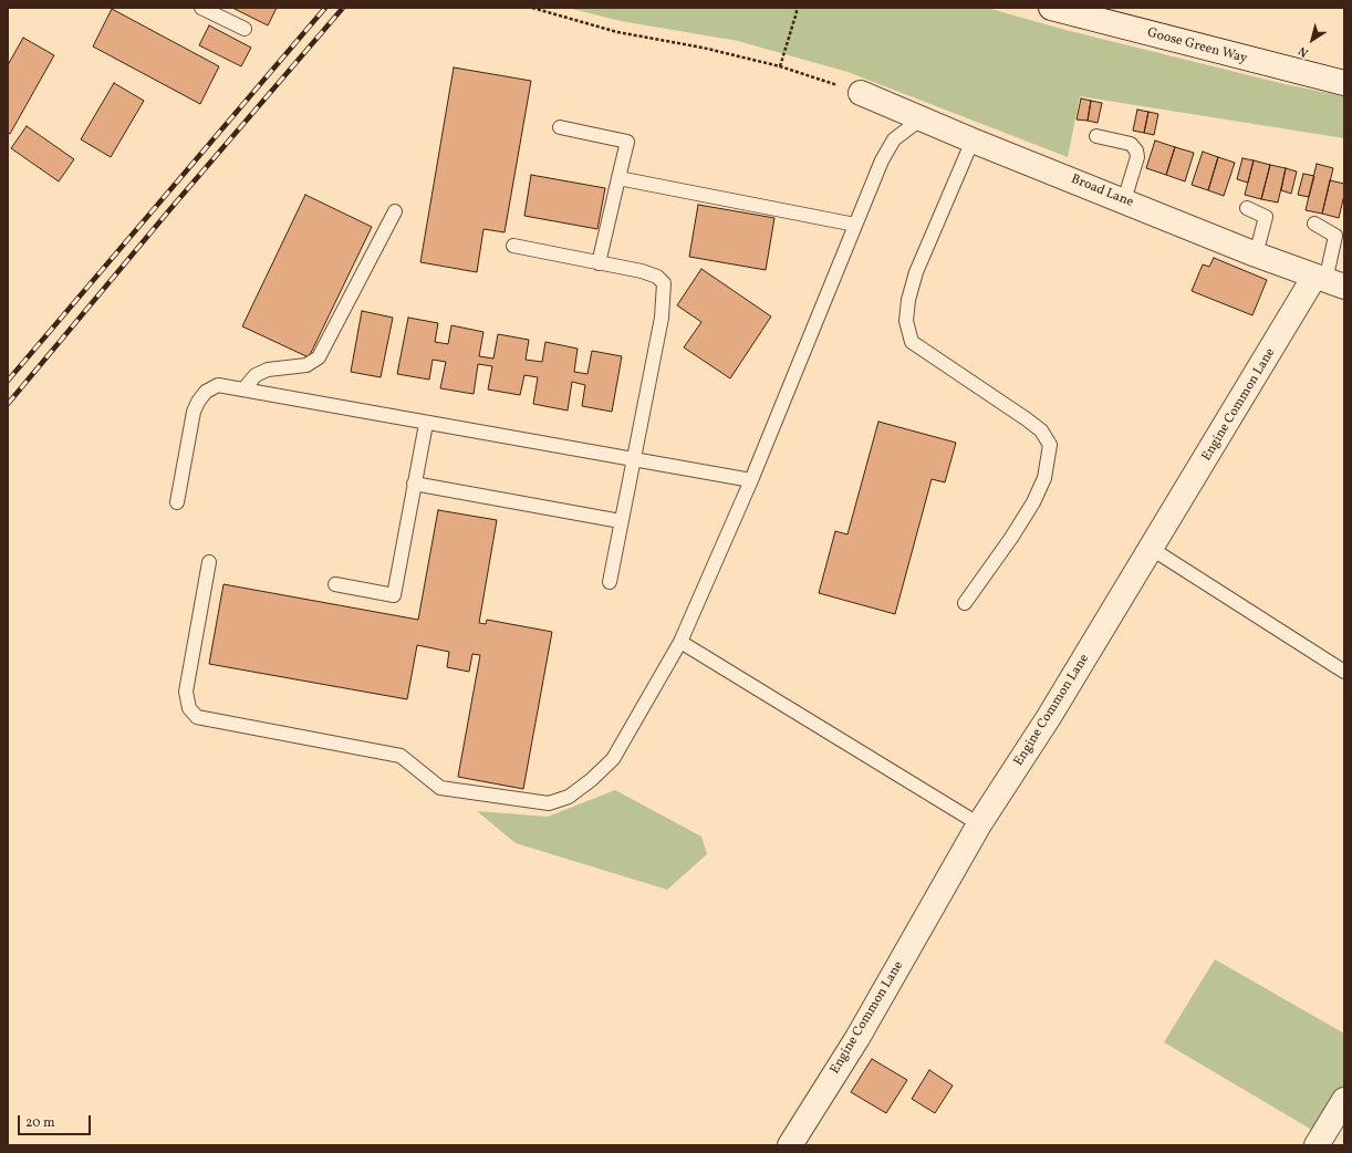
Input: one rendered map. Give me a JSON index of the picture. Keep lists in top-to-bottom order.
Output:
{
  "streets": {
    "street": ["Goose Green Way", "Broad Lane", "Engine Common Lane"]
  },
  "crossings": [
    ["Broad Lane", "Engine Common Lane"]
  ],
  "scale_bar": "20 m",
  "north": "bottom left"
}
